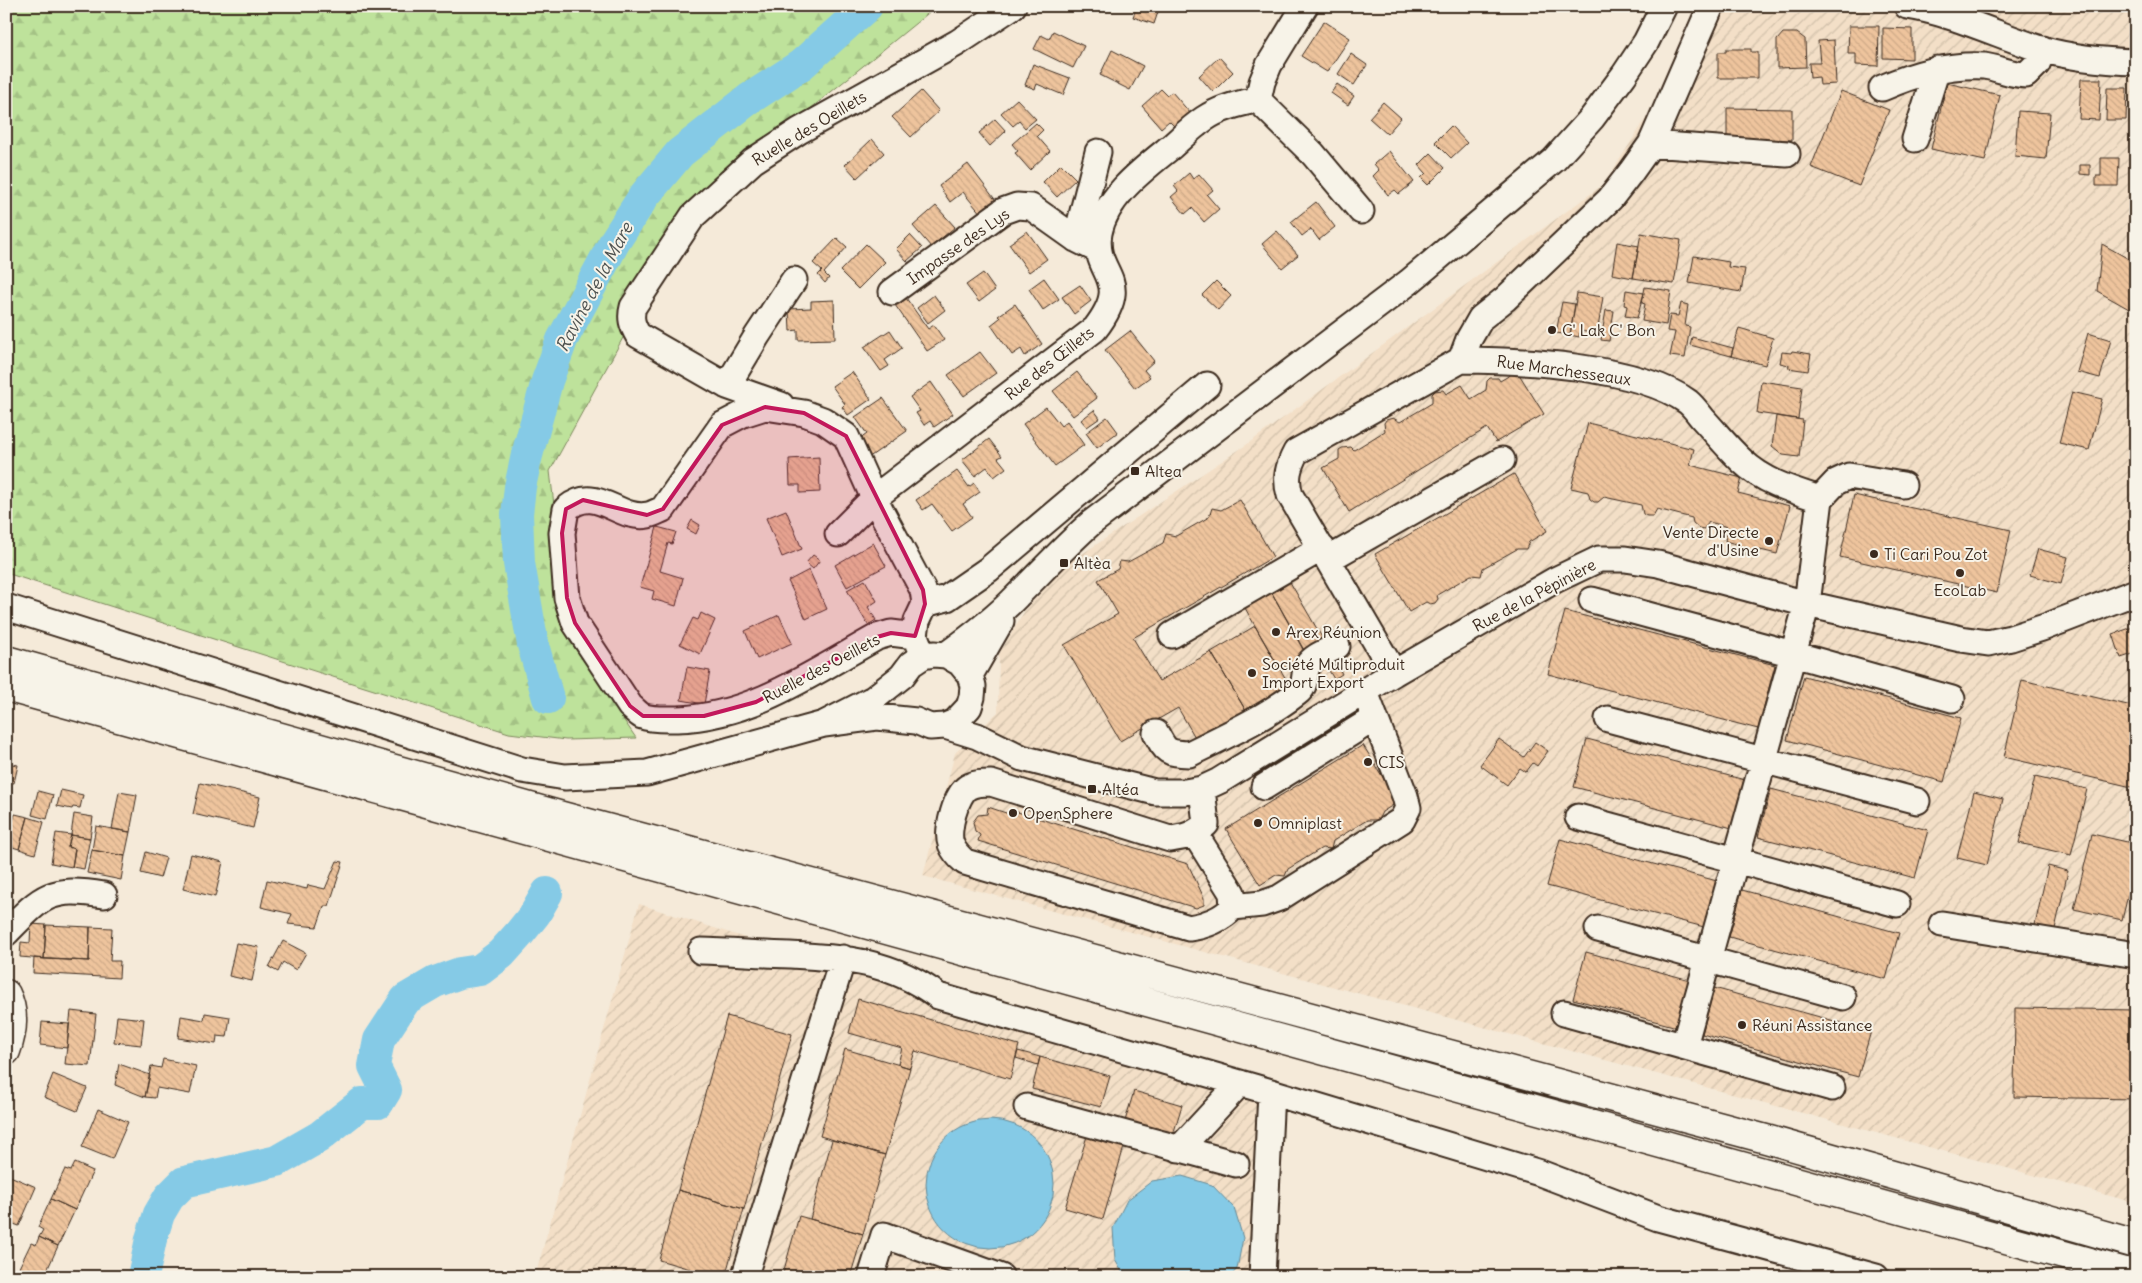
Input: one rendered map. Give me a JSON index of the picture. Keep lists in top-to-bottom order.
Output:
{
  "streets": {
    "street": [
      "Ruelle des Oeillets",
      "Impasse des Lys",
      "Rue des Œillets",
      "Rue Marchesseaux",
      "Rue de la Pépinière"
    ]
  },
  "crossings": [
    ["Ruelle des Oeillets", "Rue des Œillets"],
    ["Impasse des Lys", "Rue des Œillets"]
  ],
  "water": ["Ravine de la Mare"],
  "places": {
    "other": [
      "C' Lak C' Bon",
      "Vente Directe d'Usine",
      "Ti Cari Pou Zot",
      "EcoLab",
      "Arex Réunion",
      "Société Multiproduit Import Export",
      "CIS",
      "OpenSphere",
      "Omniplast",
      "Réuni Assistance"
    ],
    "transit": ["Altea", "Altèa", "Altéa"]
  }
}
